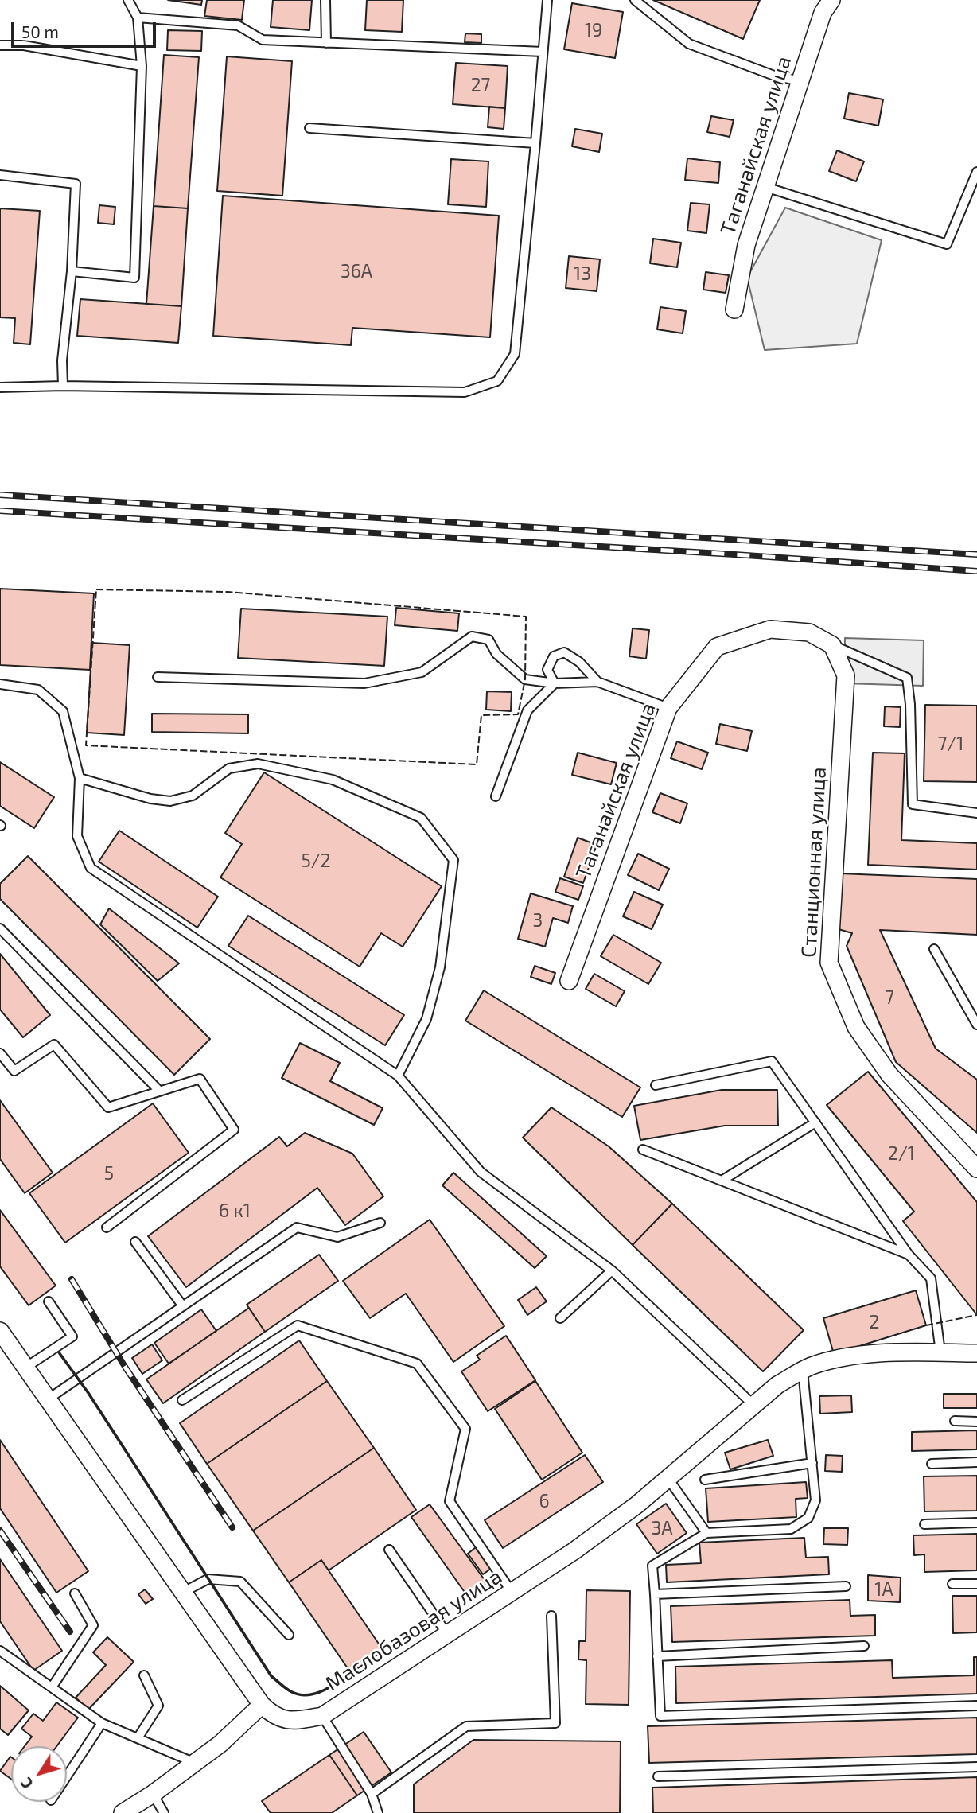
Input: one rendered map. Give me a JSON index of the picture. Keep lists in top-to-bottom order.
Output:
{
  "streets": {
    "street": ["Таганайская улица", "Станционная улица", "Маслобазовая улица"]
  },
  "crossings": [
    ["Таганайская улица", "Станционная улица"]
  ],
  "house_numbers": [
    "19",
    "27",
    "36А",
    "13",
    "7/1",
    "5/2",
    "3",
    "7",
    "2/1",
    "5",
    "6 к1",
    "2",
    "6",
    "3А",
    "1А"
  ],
  "scale_bar": "50 m",
  "north": "bottom left"
}
